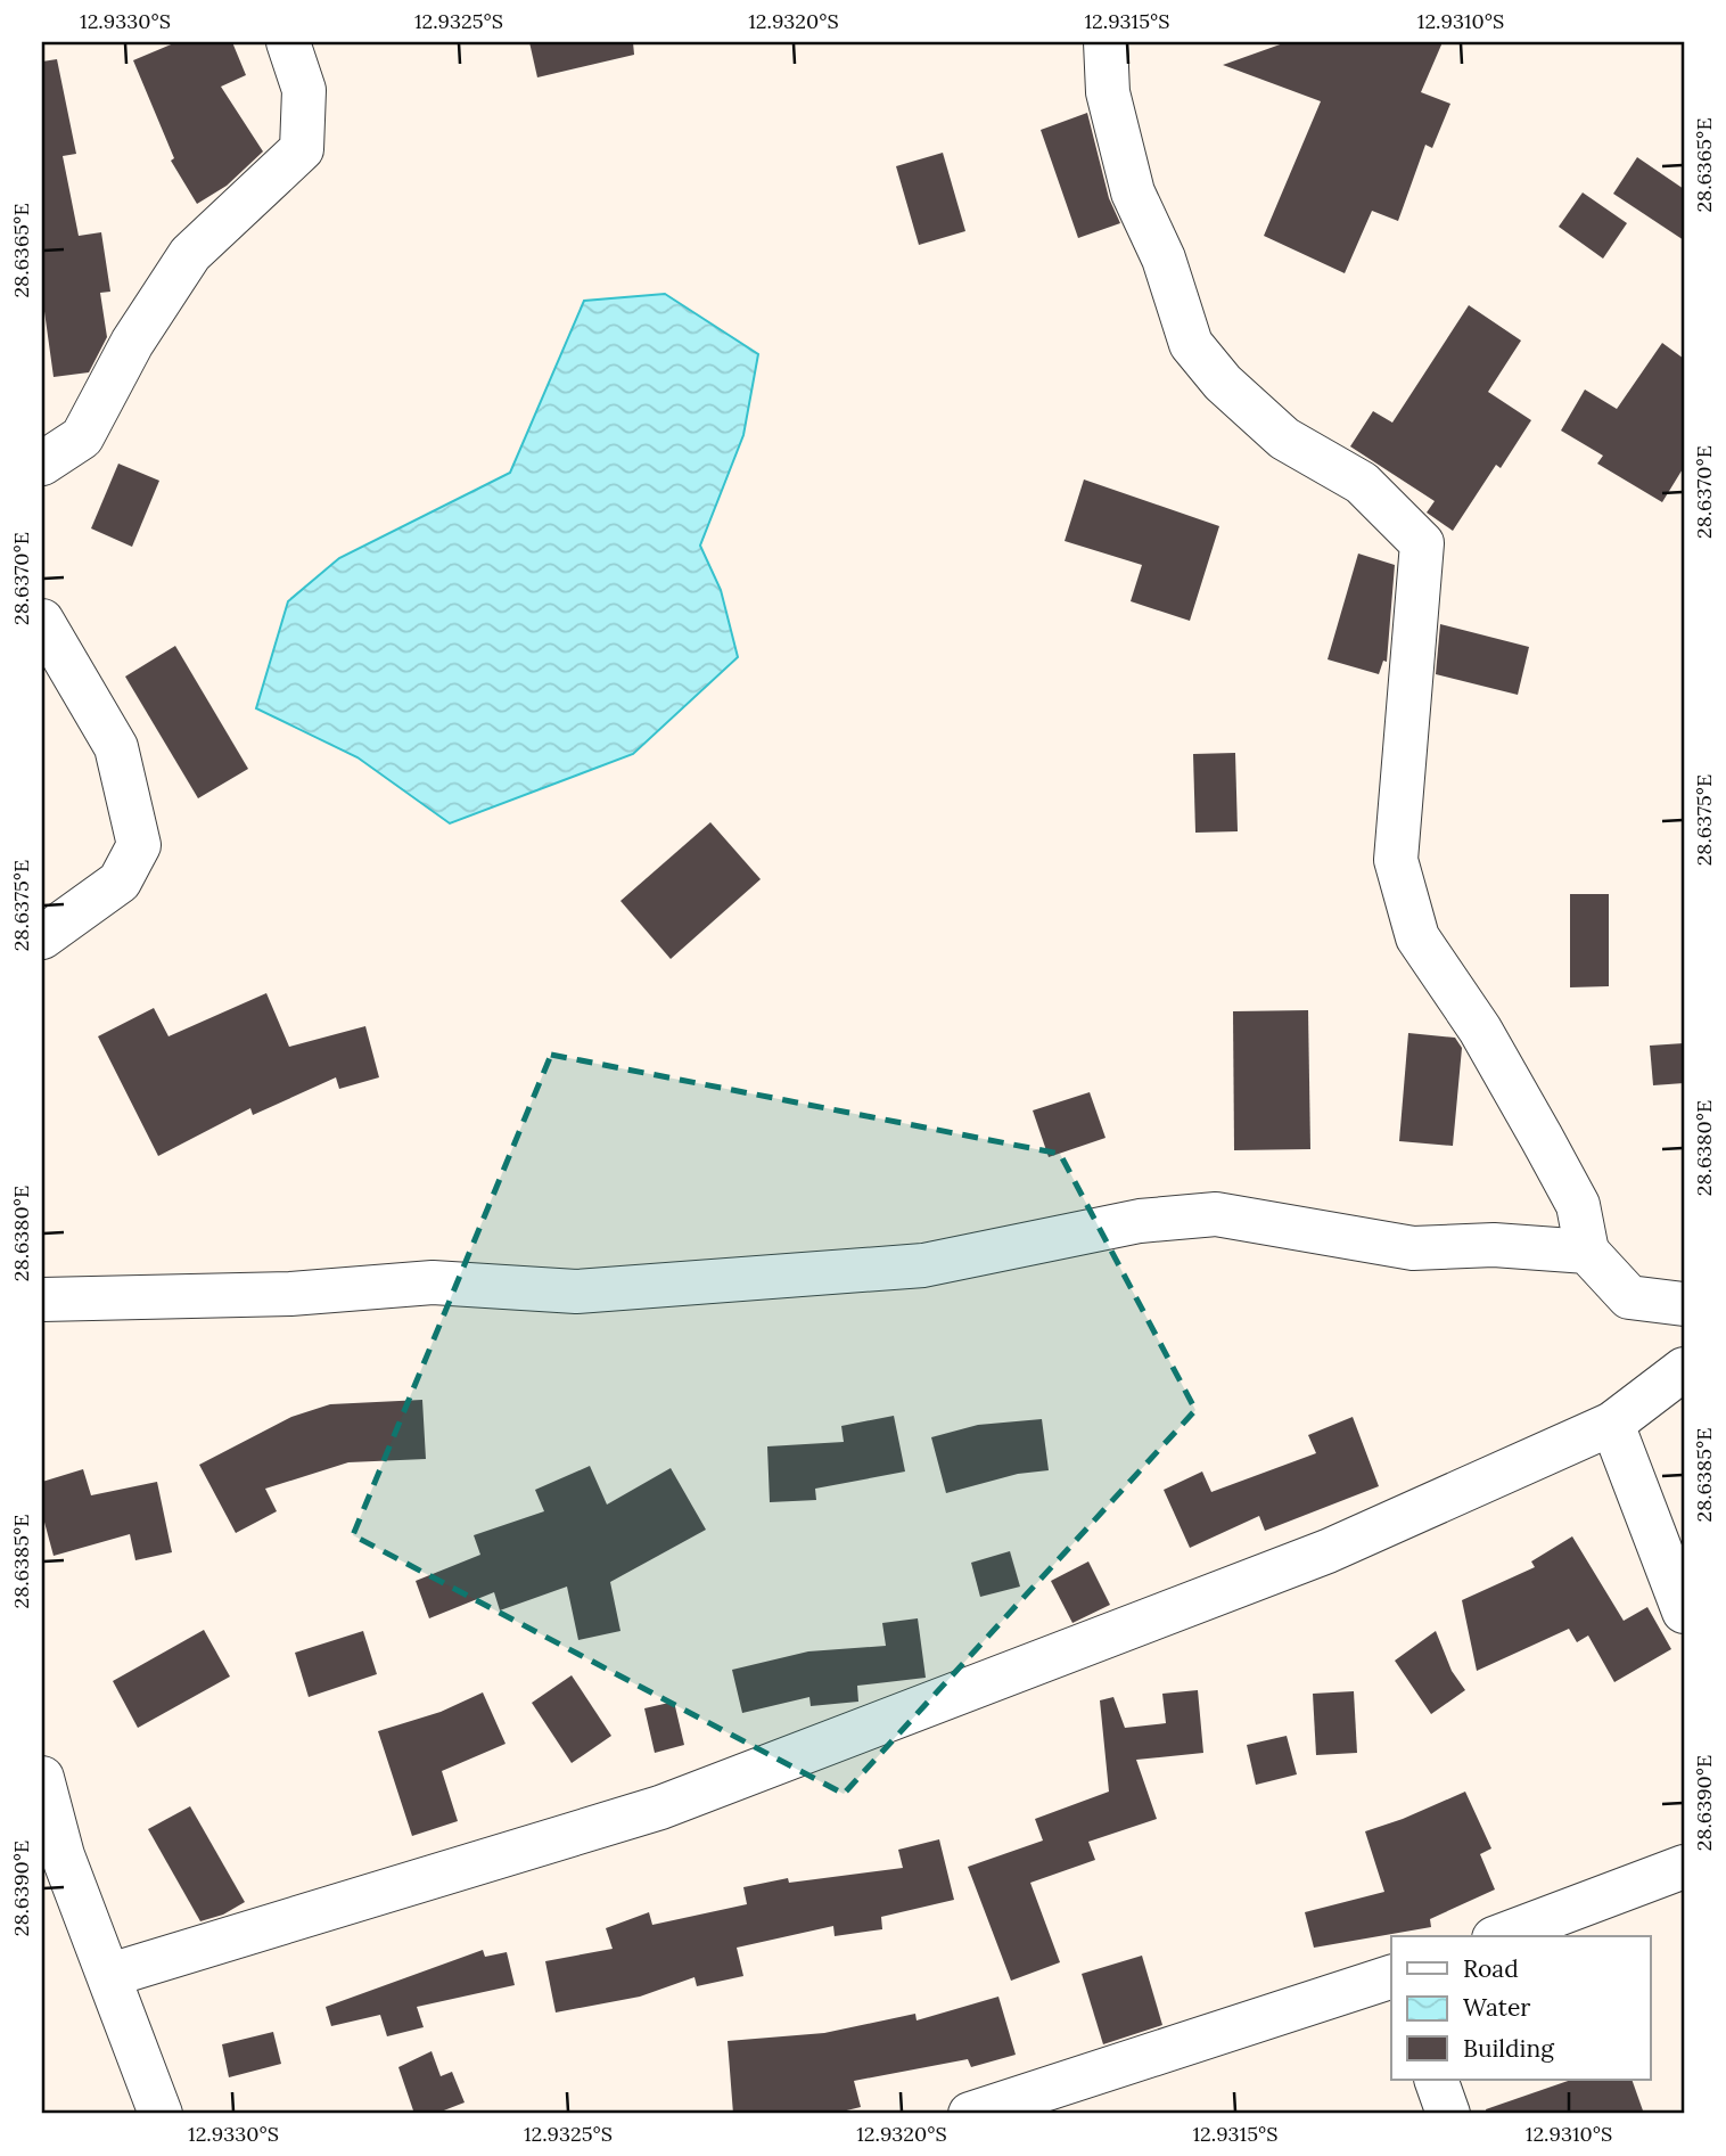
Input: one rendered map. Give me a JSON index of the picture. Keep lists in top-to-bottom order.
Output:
{
  "legend": ["Road", "Water", "Building"],
  "coordinates": [
    "12.9330°S",
    "12.9325°S",
    "12.9320°S",
    "12.9315°S",
    "12.9310°S",
    "28.6365°E",
    "28.6370°E",
    "28.6375°E",
    "28.6380°E",
    "28.6385°E",
    "28.6390°E"
  ]
}
